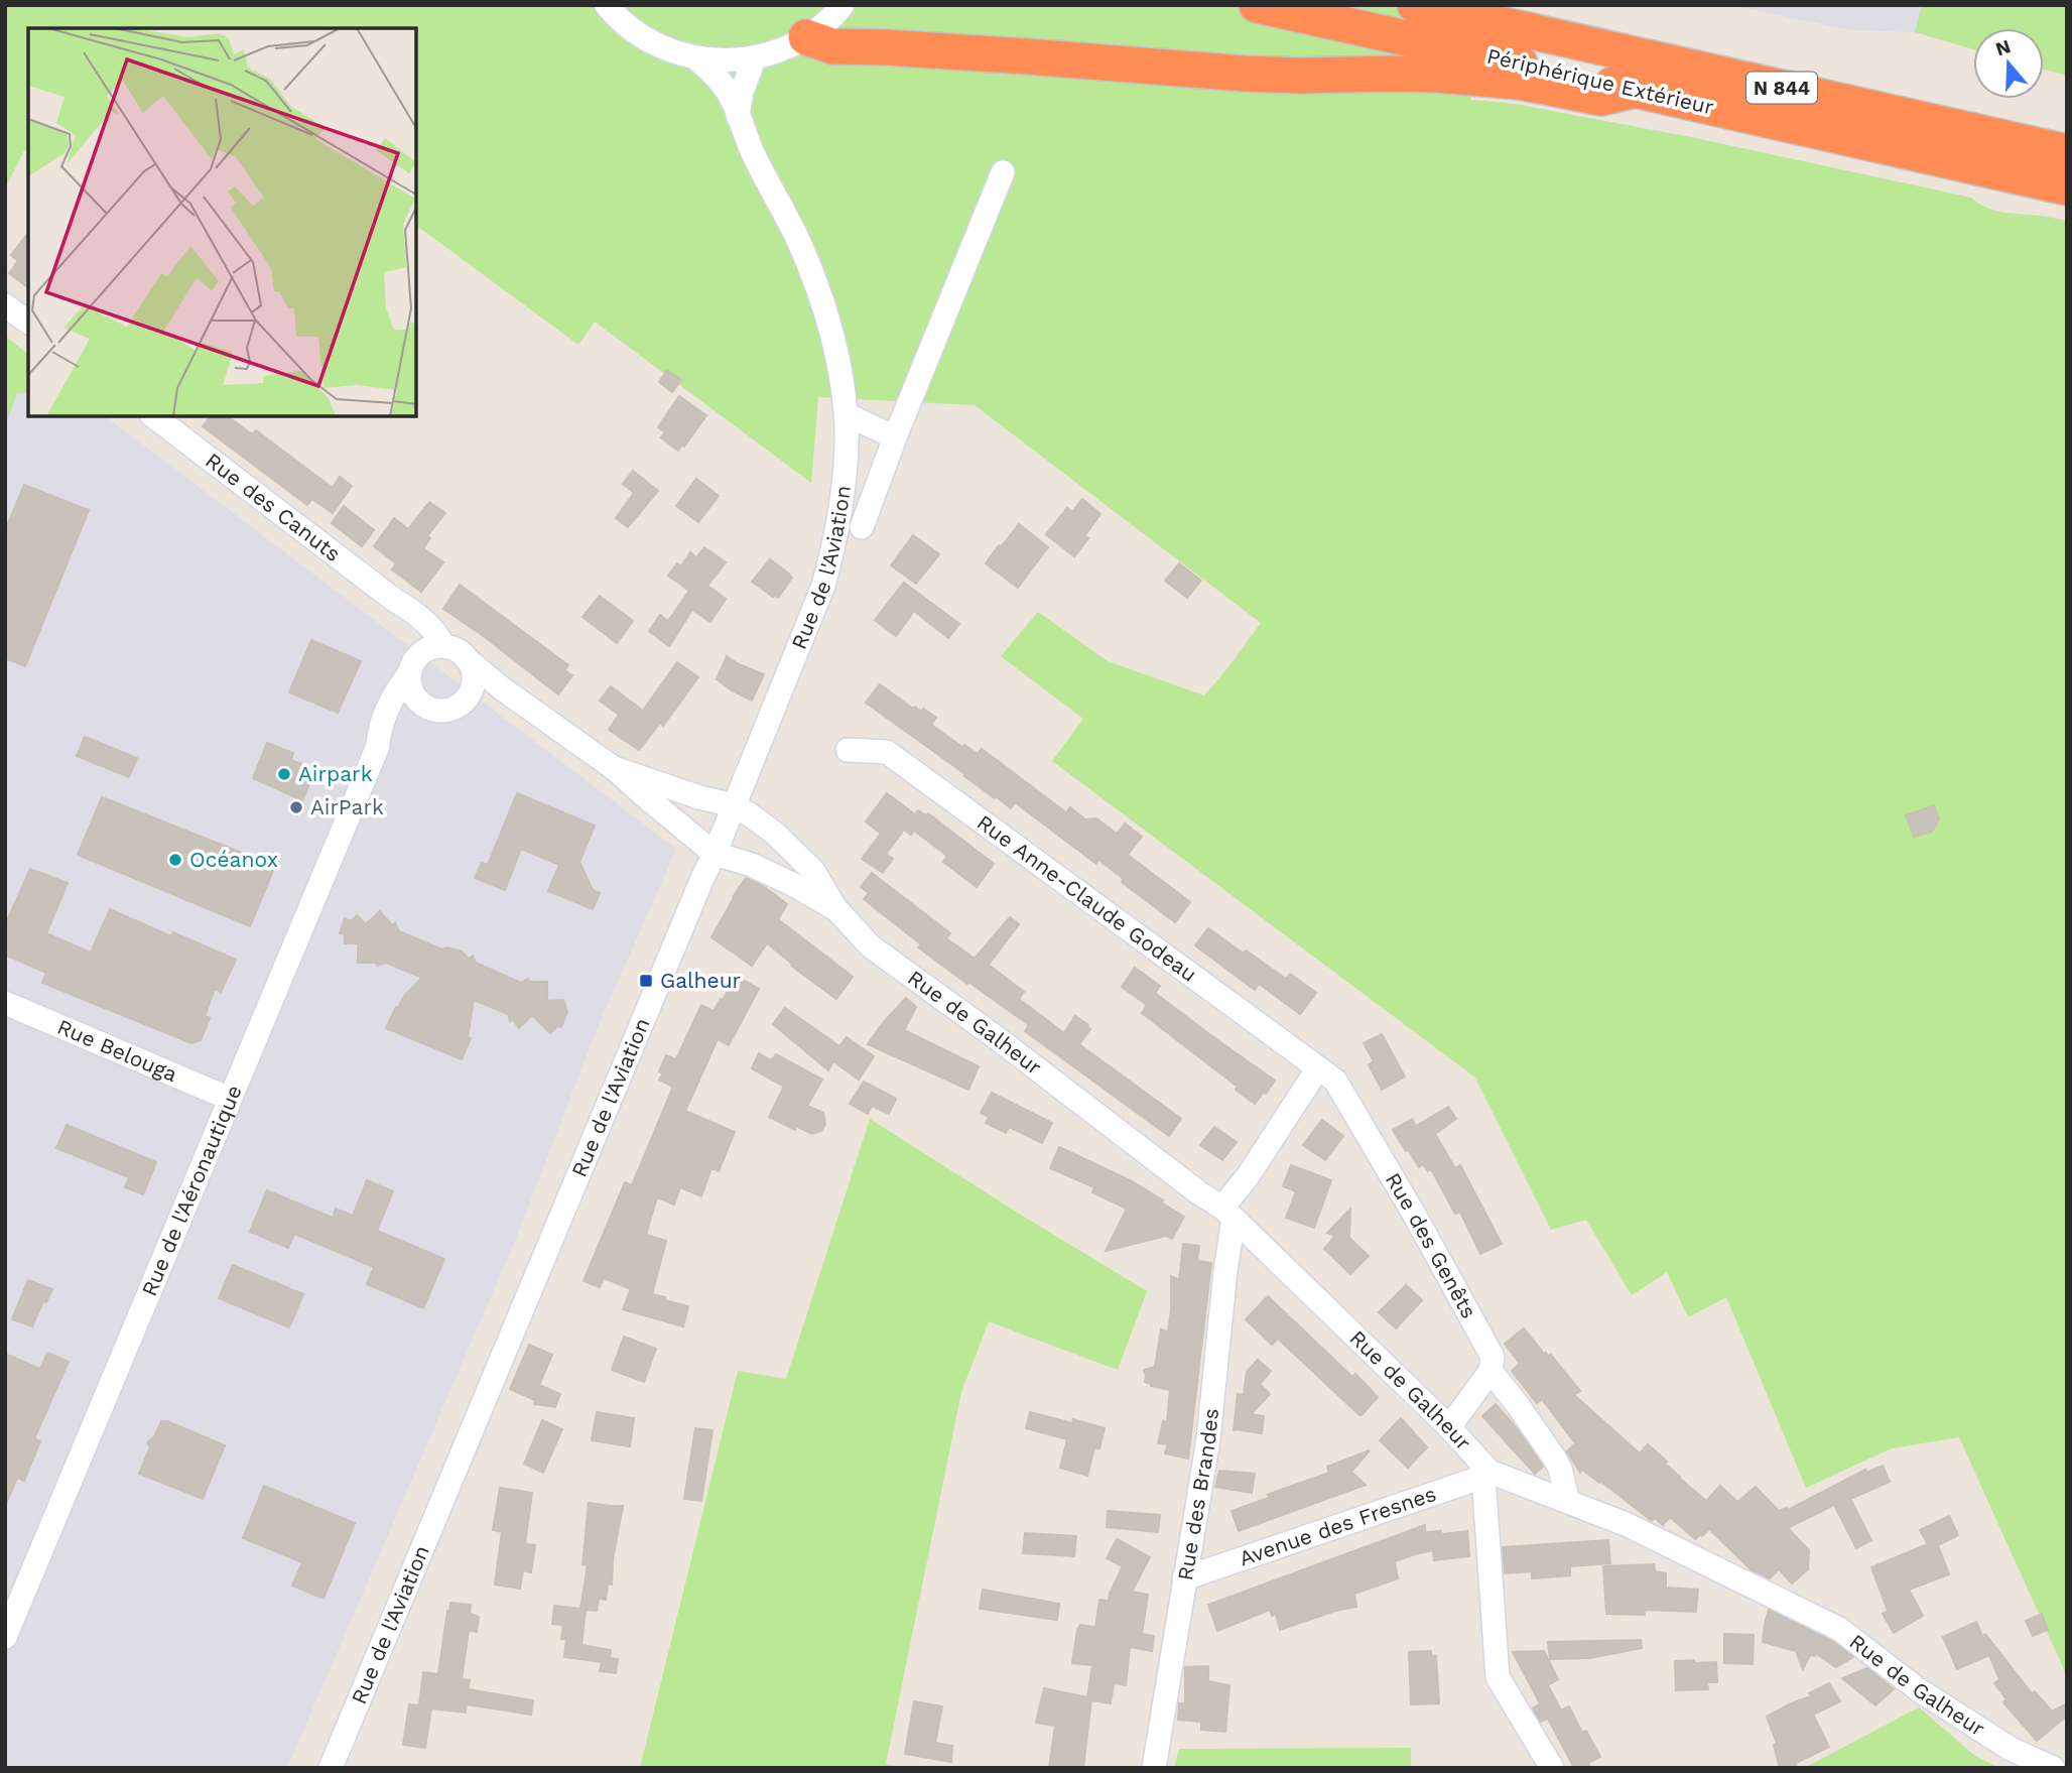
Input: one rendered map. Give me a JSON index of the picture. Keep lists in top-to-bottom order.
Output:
{
  "streets": {
    "highway": ["Périphérique Extérieur", "N 844"],
    "street": [
      "Rue des Canuts",
      "Rue de l'Aviation",
      "Rue Anne-Claude Godeau",
      "Rue de Galheur",
      "Rue Belouga",
      "Rue de l'Aéronautique",
      "Rue des Genêts",
      "Rue des Brandes",
      "Avenue des Fresnes"
    ]
  },
  "crossings": [
    ["Rue des Canuts", "Rue de l'Aéronautique"],
    ["Rue de l'Aviation", "Rue de Galheur"],
    ["Rue Anne-Claude Godeau", "Rue des Genêts"],
    ["Rue de Galheur", "Rue des Brandes"],
    ["Rue de Galheur", "Avenue des Fresnes"],
    ["Rue Belouga", "Rue de l'Aéronautique"],
    ["Rue des Brandes", "Avenue des Fresnes"]
  ],
  "places": {
    "other": ["Airpark", "AirPark", "Océanox"],
    "transit": ["Galheur"]
  },
  "north": "top"
}
